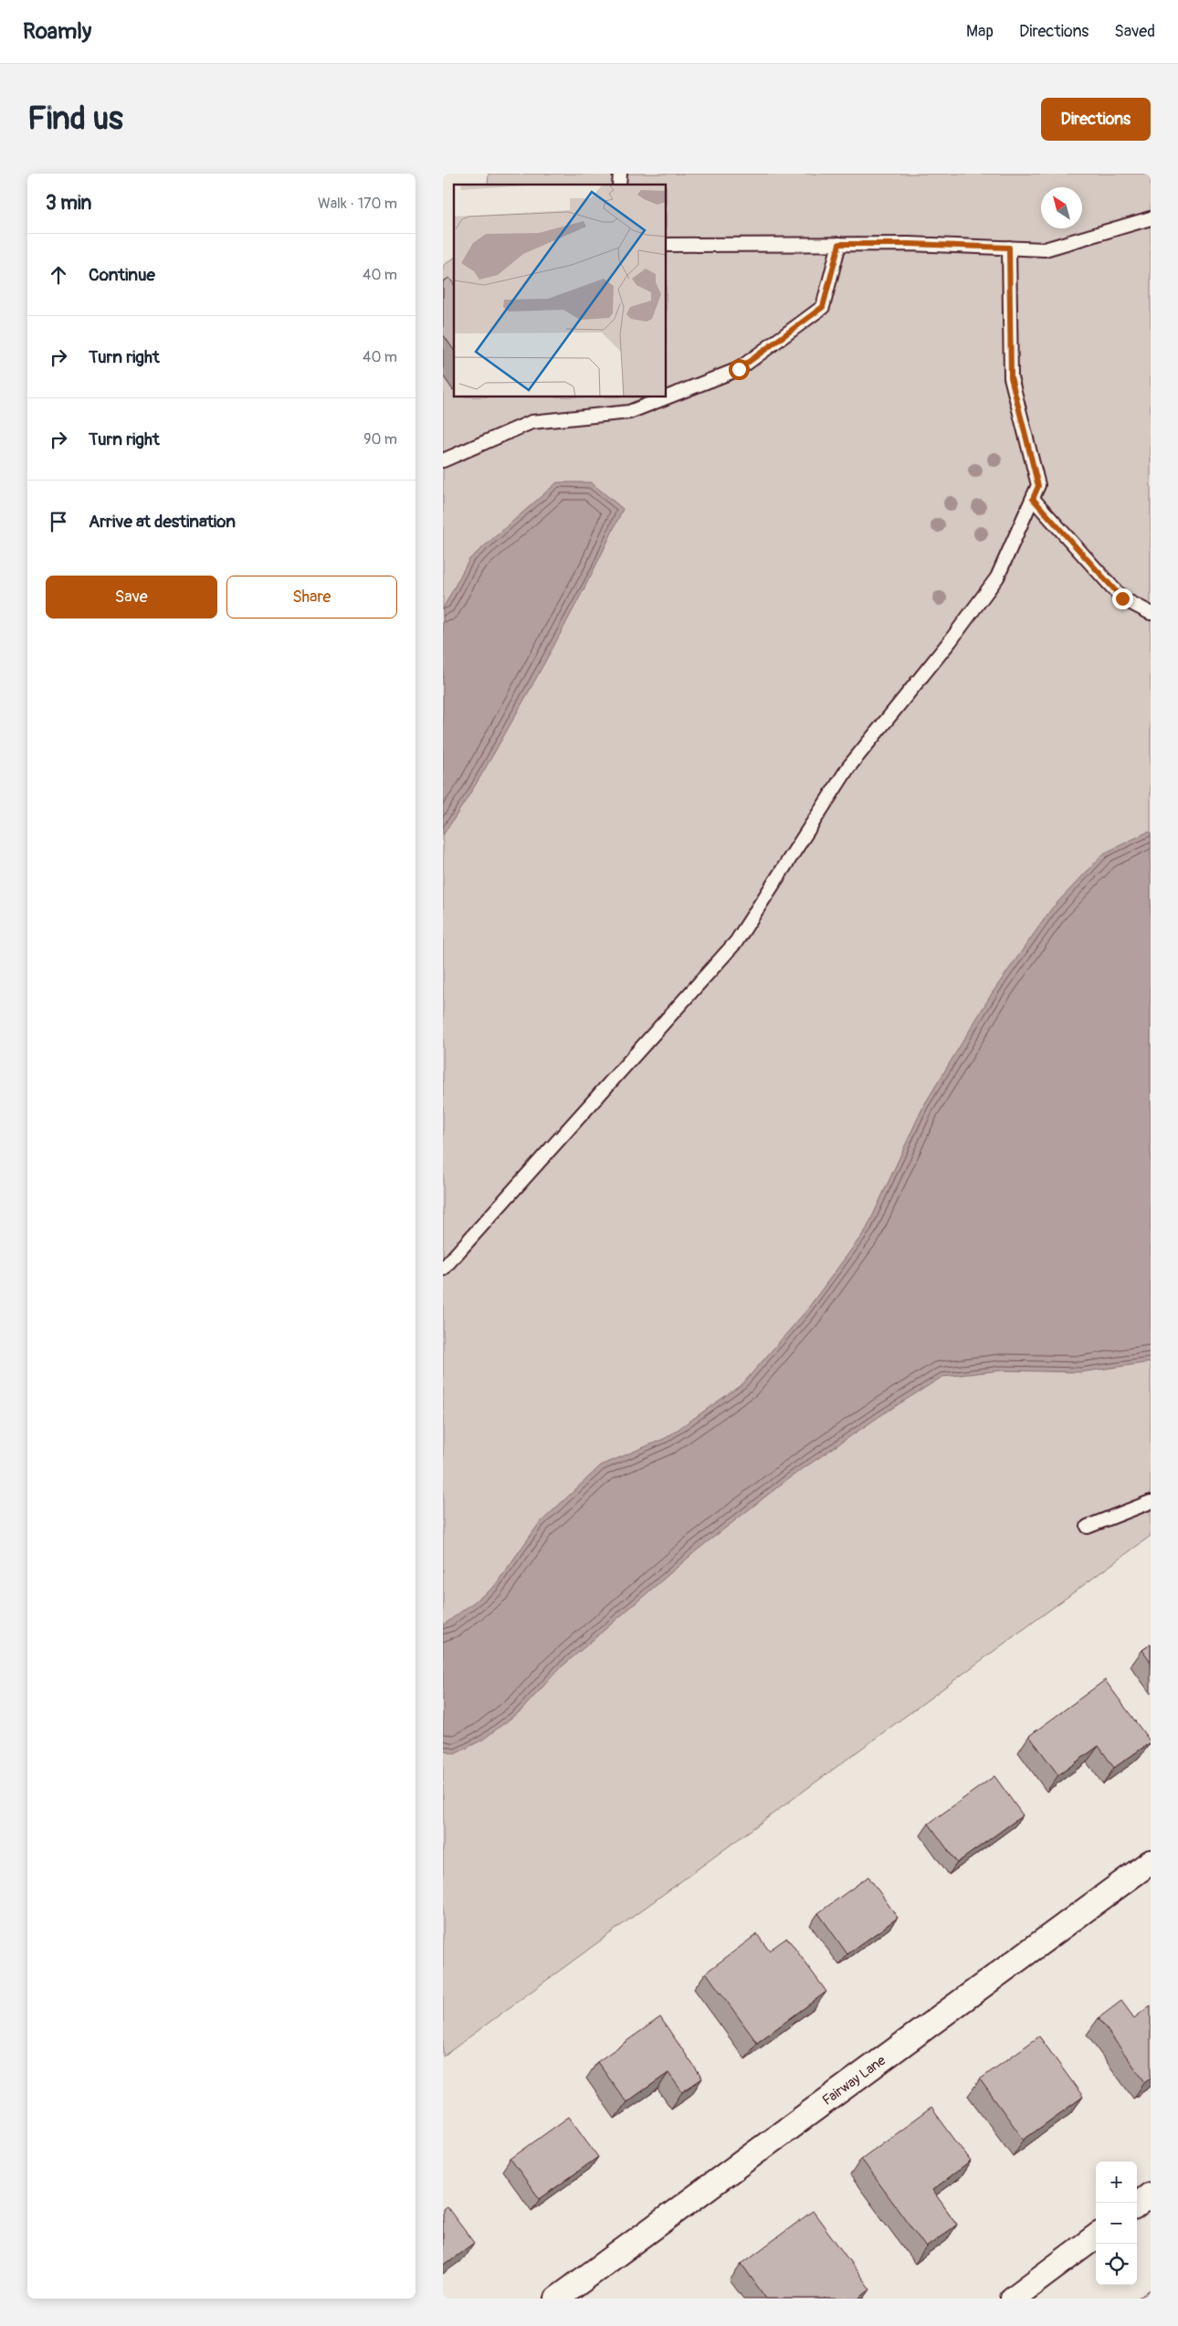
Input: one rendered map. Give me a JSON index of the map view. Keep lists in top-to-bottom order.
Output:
{
  "streets": {
    "street": ["Fairway Lane"]
  },
  "north": "top left",
  "page": {
    "header": "Roamly",
    "nav": ["Map", "Directions", "Saved"],
    "buttons": [
      "Directions",
      ["Save", "Share"]
    ],
    "title": "Find us",
    "heading": ["3 min", "Walk · 170 m"],
    "list": [
      ["Continue", "40 m"],
      ["Turn right", "40 m"],
      ["Turn right", "90 m"],
      "Arrive at destination"
    ],
    "map_buttons": ["+", "−"]
  }
}
